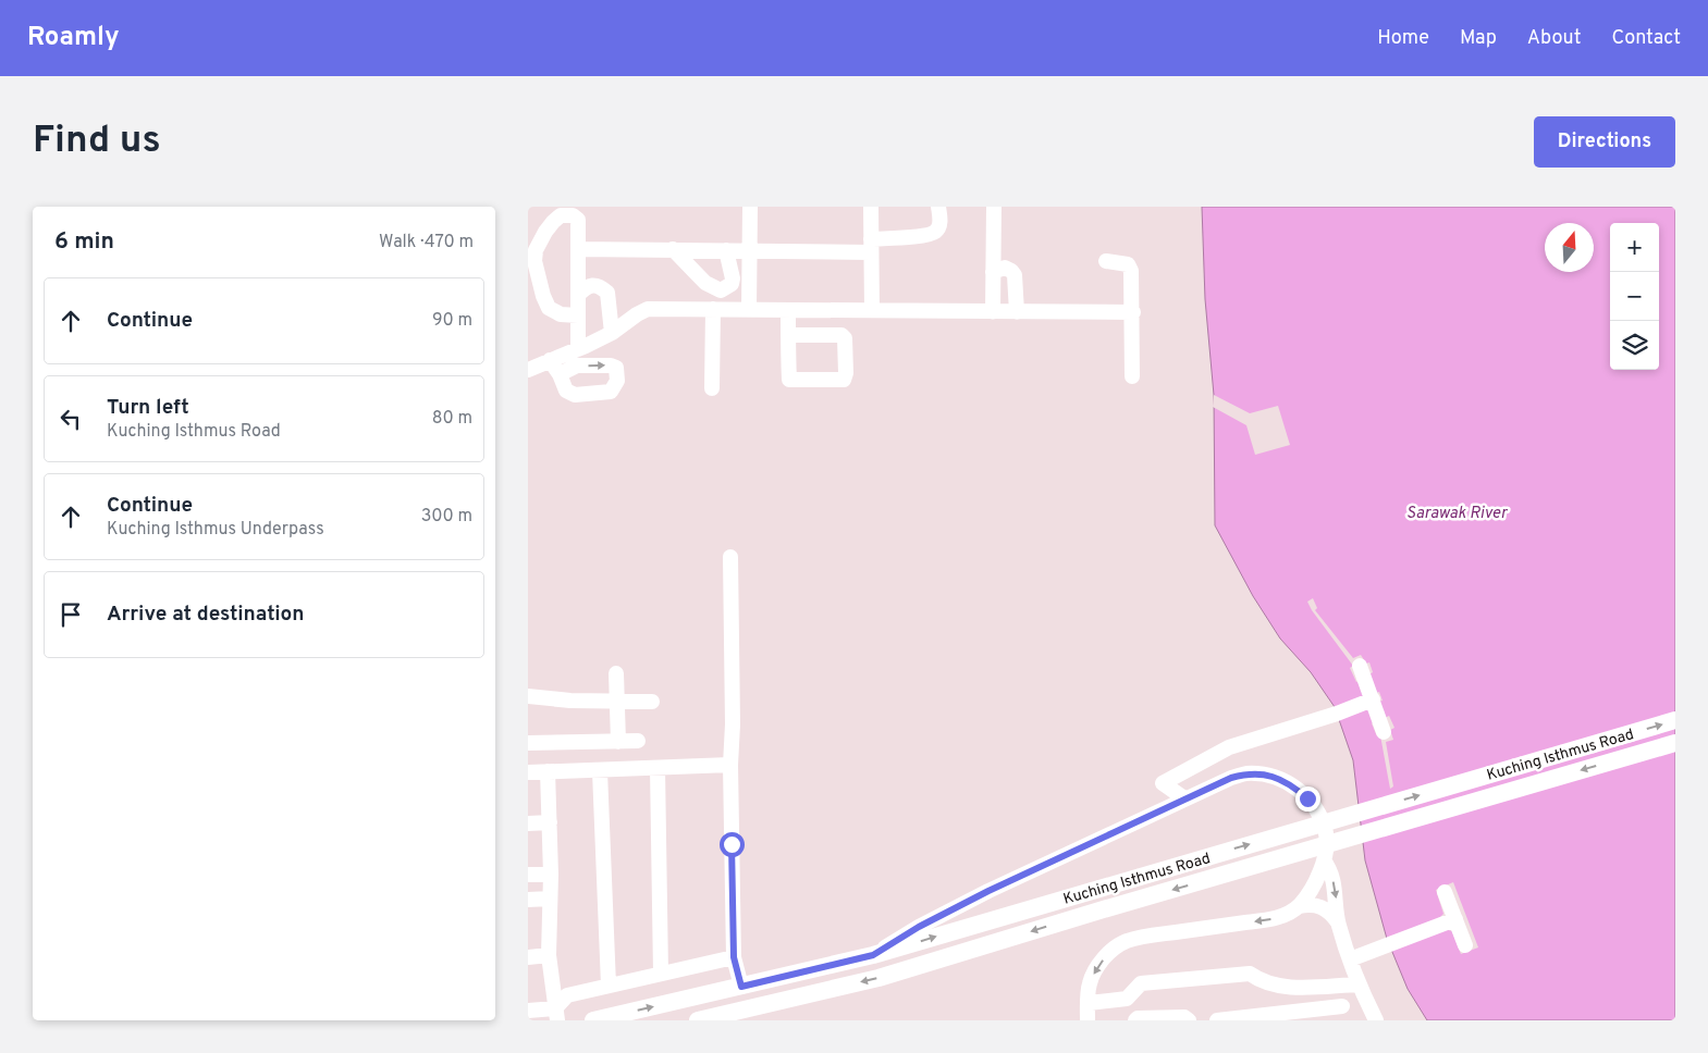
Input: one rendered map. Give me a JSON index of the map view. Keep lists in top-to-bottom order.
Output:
{
  "streets": {
    "main road": ["Kuching Isthmus Road"]
  },
  "water": ["Sarawak River"],
  "north": "top",
  "page": {
    "header": "Roamly",
    "nav": [
      "Home",
      "Map",
      "About",
      "Contact"
    ],
    "buttons": "Directions",
    "title": "Find us",
    "heading": ["6 min", "Walk · 470 m"],
    "map_buttons": ["+", "−"],
    "list": [
      ["Continue", "90 m"],
      ["Turn left", "Kuching Isthmus Road", "80 m"],
      ["Continue", "Kuching Isthmus Underpass", "300 m"],
      "Arrive at destination"
    ]
  }
}
